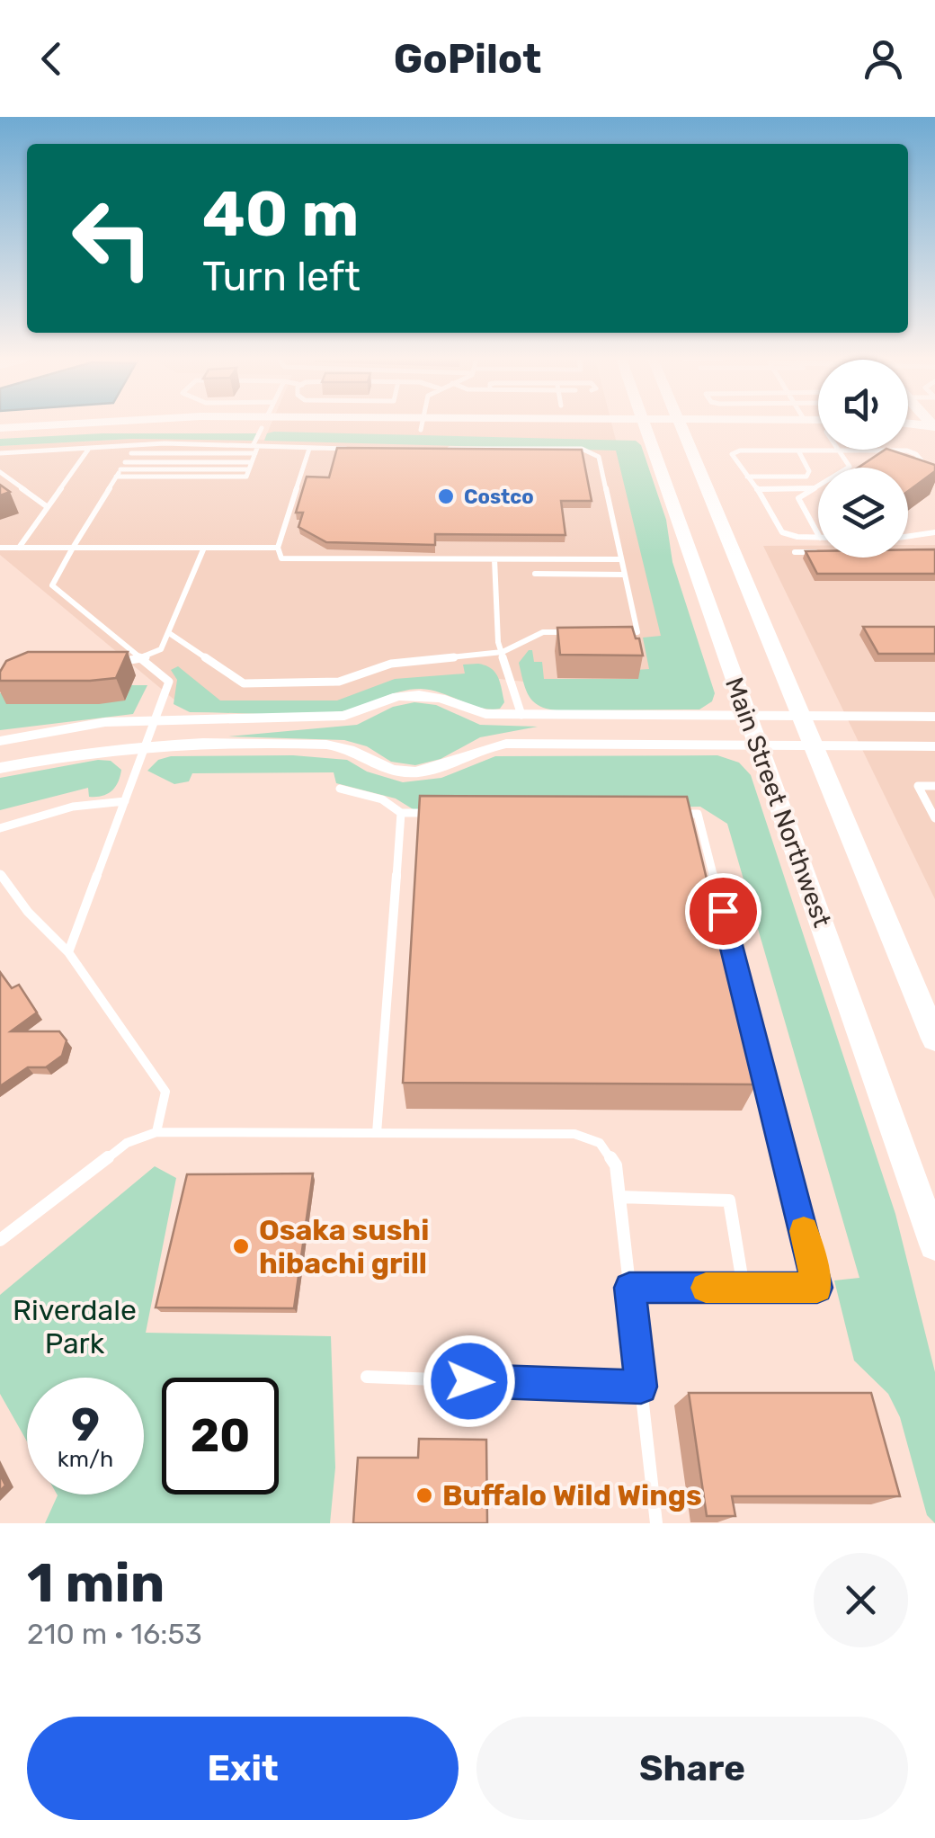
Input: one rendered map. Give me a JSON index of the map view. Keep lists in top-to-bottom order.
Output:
{
  "streets": {
    "main road": ["Main Street Northwest"]
  },
  "parks": ["Riverdale Park"],
  "places": ["Costco", "Osaka sushi hibachi grill", "Buffalo Wild Wings"],
  "page": {
    "header": "GoPilot",
    "turn": ["40 m", "Turn left"],
    "speed": "9 km/h",
    "limit": "20",
    "heading": ["1 min", "210 m · 16:53"],
    "buttons": ["Exit", "Share"]
  }
}
